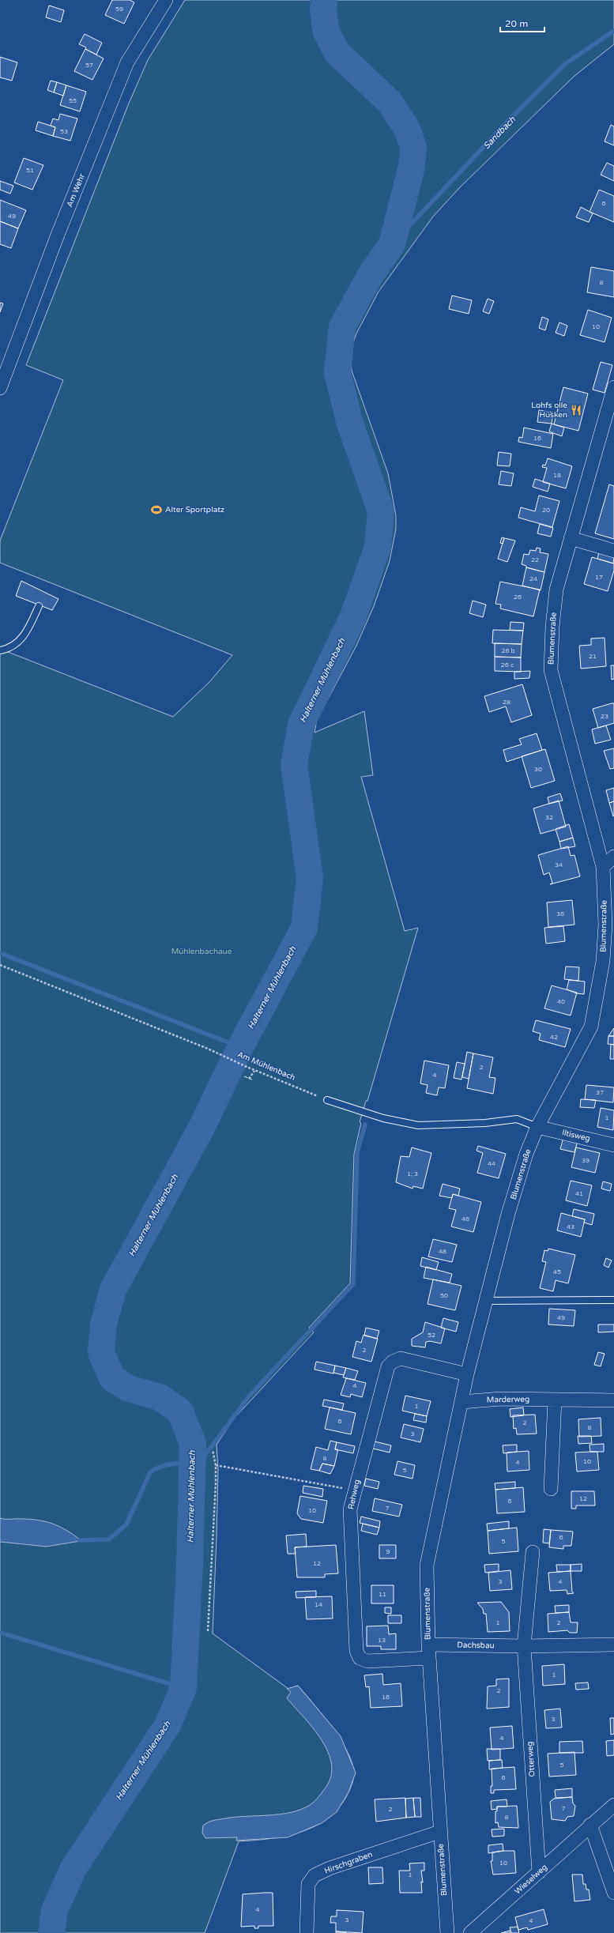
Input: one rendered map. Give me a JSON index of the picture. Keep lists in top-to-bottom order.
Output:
{
  "streets": {
    "street": [
      "Am Wehr",
      "Blumenstraße",
      "Iltisweg",
      "Marderweg",
      "Rehweg",
      "Dachsbau",
      "Otterweg",
      "Hirschgraben",
      "Wieselweg"
    ],
    "path": ["Am Mühlenbach"]
  },
  "crossings": [
    ["Blumenstraße", "Iltisweg"],
    ["Blumenstraße", "Marderweg"],
    ["Blumenstraße", "Rehweg"],
    ["Blumenstraße", "Dachsbau"],
    ["Blumenstraße", "Hirschgraben"],
    ["Rehweg", "Dachsbau"],
    ["Dachsbau", "Otterweg"],
    ["Otterweg", "Wieselweg"]
  ],
  "water": ["Sandbach", "Halterner Mühlenbach"],
  "parks": ["Mühlenbachaue"],
  "places": {
    "restaurant": ["Lohfs olle Hüsken"],
    "sports": ["Alter Sportplatz"]
  },
  "house_numbers": [
    "59",
    "57",
    "55",
    "53",
    "51",
    "6",
    "49",
    "8",
    "10",
    "16",
    "18",
    "20",
    "22",
    "17",
    "24",
    "26",
    "26 b",
    "21",
    "26 c",
    "28",
    "23",
    "30",
    "32",
    "34",
    "36",
    "40",
    "42",
    "2",
    "4",
    "37",
    "1",
    "39",
    "44",
    "1; 3",
    "41",
    "46",
    "43",
    "48",
    "45",
    "50",
    "49",
    "52",
    "2",
    "4",
    "1",
    "6",
    "2",
    "8",
    "3",
    "8",
    "10",
    "4",
    "5",
    "12",
    "6",
    "7",
    "10",
    "6",
    "5",
    "9",
    "12",
    "3",
    "4",
    "11",
    "14",
    "1",
    "2",
    "13",
    "1",
    "2",
    "16",
    "3",
    "4",
    "5",
    "6",
    "7",
    "2",
    "8",
    "10",
    "1",
    "4",
    "3",
    "4"
  ],
  "scale_bar": "20 m"
}
